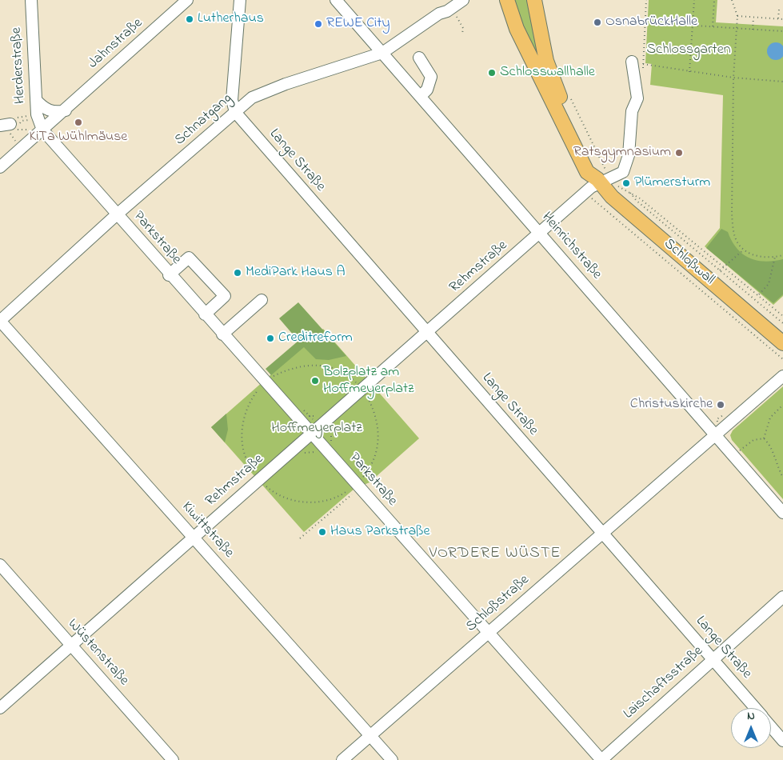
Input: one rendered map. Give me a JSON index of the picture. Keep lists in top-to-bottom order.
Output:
{
  "streets": {
    "main road": ["Schloßwall"],
    "street": [
      "Jahnstraße",
      "Herderstraße",
      "Schnatgang",
      "Lange Straße",
      "Parkstraße",
      "Heinrichstraße",
      "Rehmstraße",
      "Kiwittstraße",
      "Schloßstraße",
      "Wüstenstraße",
      "Laischaftsstraße"
    ]
  },
  "crossings": [
    ["Jahnstraße", "Herderstraße"],
    ["Jahnstraße", "Parkstraße"],
    ["Herderstraße", "Parkstraße"],
    ["Schnatgang", "Lange Straße"],
    ["Schnatgang", "Parkstraße"],
    ["Schnatgang", "Heinrichstraße"],
    ["Schnatgang", "Kiwittstraße"],
    ["Lange Straße", "Rehmstraße"],
    ["Lange Straße", "Schloßstraße"],
    ["Lange Straße", "Laischaftsstraße"],
    ["Parkstraße", "Rehmstraße"],
    ["Parkstraße", "Schloßstraße"],
    ["Parkstraße", "Laischaftsstraße"],
    ["Heinrichstraße", "Rehmstraße"],
    ["Heinrichstraße", "Schloßstraße"],
    ["Schloßwall", "Rehmstraße"],
    ["Rehmstraße", "Kiwittstraße"],
    ["Rehmstraße", "Wüstenstraße"],
    ["Kiwittstraße", "Schloßstraße"]
  ],
  "districts": ["VORDERE WÜSTE"],
  "parks": ["Schlossgarten", "Hoffmeyerplatz"],
  "places": [
    "Lutherhaus",
    "OsnabrückHalle",
    "REWE City",
    "Schlosswallhalle",
    "KiTa Wühlmäuse",
    "Ratsgymnasium",
    "Plümersturm",
    "MediPark Haus A",
    "Creditreform",
    "Bolzplatz am Hoffmeyerplatz",
    "Christuskirche",
    "Haus Parkstraße"
  ],
  "north": "top"
}
